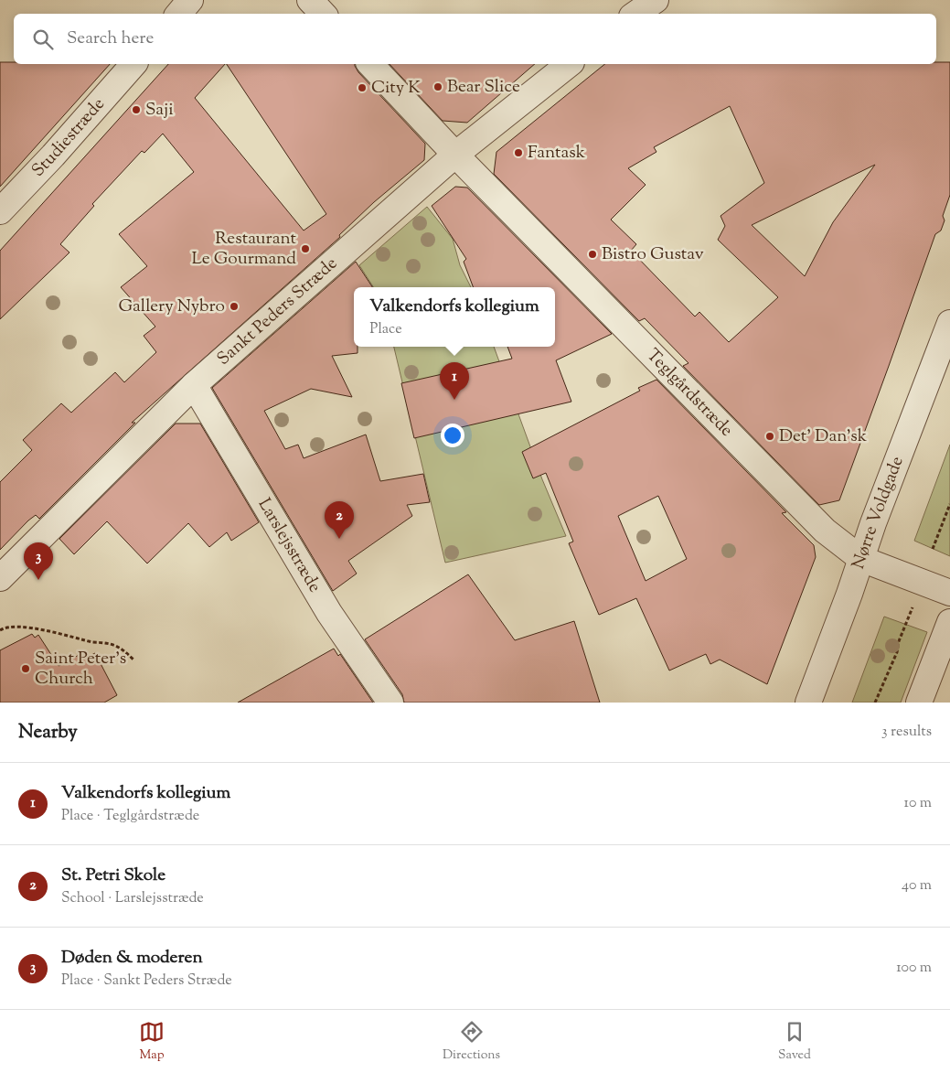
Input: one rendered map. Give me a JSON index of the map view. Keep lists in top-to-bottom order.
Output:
{
  "streets": {
    "street": [
      "Studiestræde",
      "Sankt Peders Stræde",
      "Teglgårdstræde",
      "Nørre Voldgade",
      "Larslejsstræde"
    ]
  },
  "crossings": [
    ["Sankt Peders Stræde", "Teglgårdstræde"],
    ["Sankt Peders Stræde", "Larslejsstræde"],
    ["Teglgårdstræde", "Nørre Voldgade"]
  ],
  "places": [
    "Bear Slice",
    "City K",
    "Saji",
    "Fantask",
    "Restaurant Le Gourmand",
    "Bistro Gustav",
    "Gallery Nybro",
    "Det’ Dan’sk",
    "Saint Peter's Church"
  ],
  "page": {
    "search": "Search here",
    "popup": ["Valkendorfs kollegium", "Place"],
    "pins": ["1", "2", "3"],
    "heading": ["Nearby", "3 results"],
    "list": [
      {
        "mark": "1",
        "name": "Valkendorfs kollegium",
        "note": "Place · Teglgårdstræde",
        "value": "10 m"
      },
      {
        "mark": "2",
        "name": "St. Petri Skole",
        "note": "School · Larslejsstræde",
        "value": "40 m"
      },
      {
        "mark": "3",
        "name": "Døden & moderen",
        "note": "Place · Sankt Peders Stræde",
        "value": "100 m"
      }
    ],
    "nav": ["Map", "Directions", "Saved"]
  }
}
